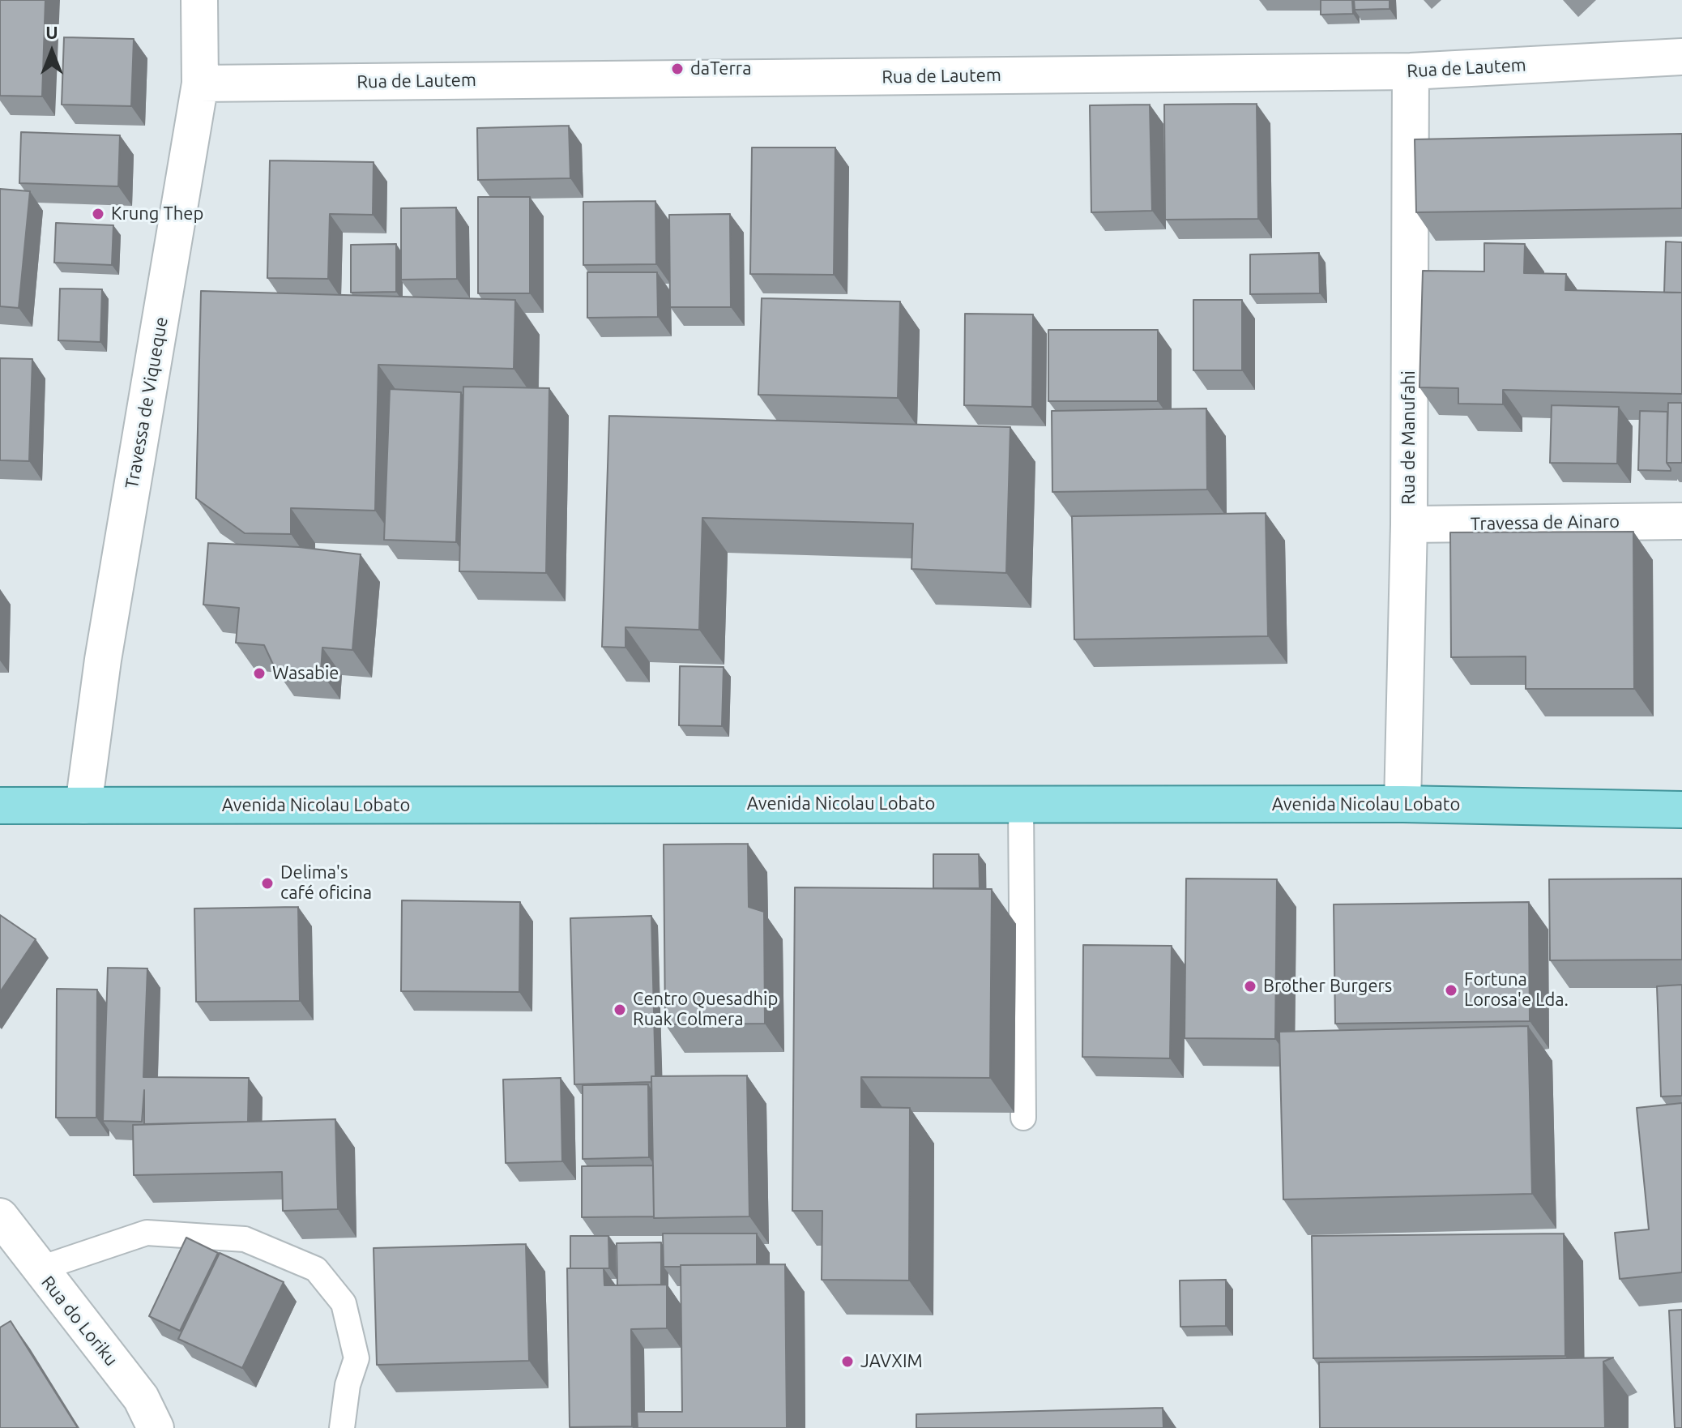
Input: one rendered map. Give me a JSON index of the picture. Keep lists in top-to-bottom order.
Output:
{
  "streets": {
    "main road": ["Avenida Nicolau Lobato"],
    "street": [
      "Rua de Lautem",
      "Travessa de Viqueque",
      "Rua de Manufahi",
      "Travessa de Ainaro",
      "Rua do Loriku"
    ]
  },
  "crossings": [
    ["Rua de Lautem", "Travessa de Viqueque"],
    ["Rua de Lautem", "Rua de Manufahi"],
    ["Travessa de Viqueque", "Avenida Nicolau Lobato"],
    ["Rua de Manufahi", "Travessa de Ainaro"],
    ["Rua de Manufahi", "Avenida Nicolau Lobato"]
  ],
  "places": [
    "daTerra",
    "Krung Thep",
    "Wasabie",
    "Delima's café oficina",
    "Brother Burgers",
    "Fortuna Lorosa'e Lda.",
    "Centro Quesadhip Ruak Colmera",
    "JAVXIM"
  ],
  "north": "top"
}
